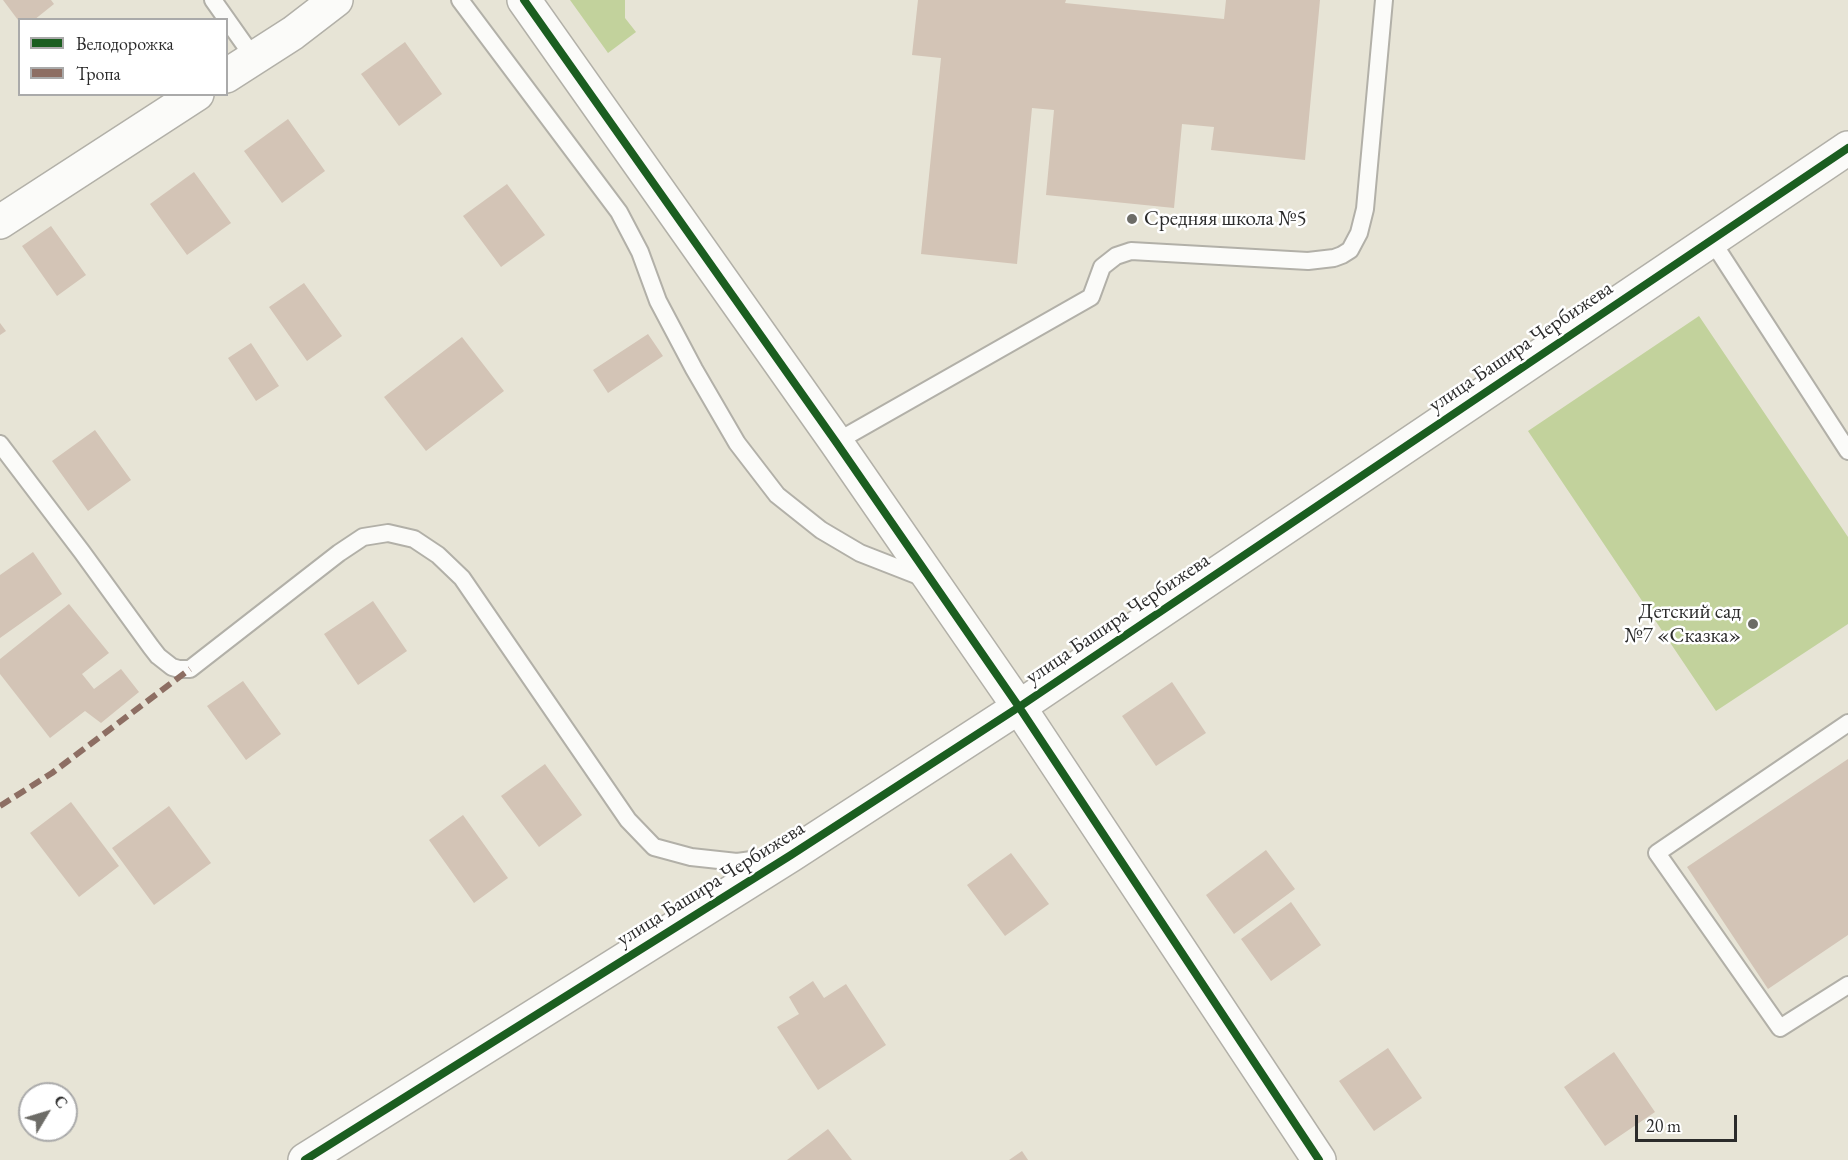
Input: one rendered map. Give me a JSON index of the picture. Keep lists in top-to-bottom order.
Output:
{
  "streets": {
    "street": ["улица Башира Чербижева"]
  },
  "places": ["Средняя школа №5", "Детский сад №7 «Сказка»"],
  "legend": ["Велодорожка", "Тропа"],
  "scale_bar": "20 m",
  "north": "top right"
}
